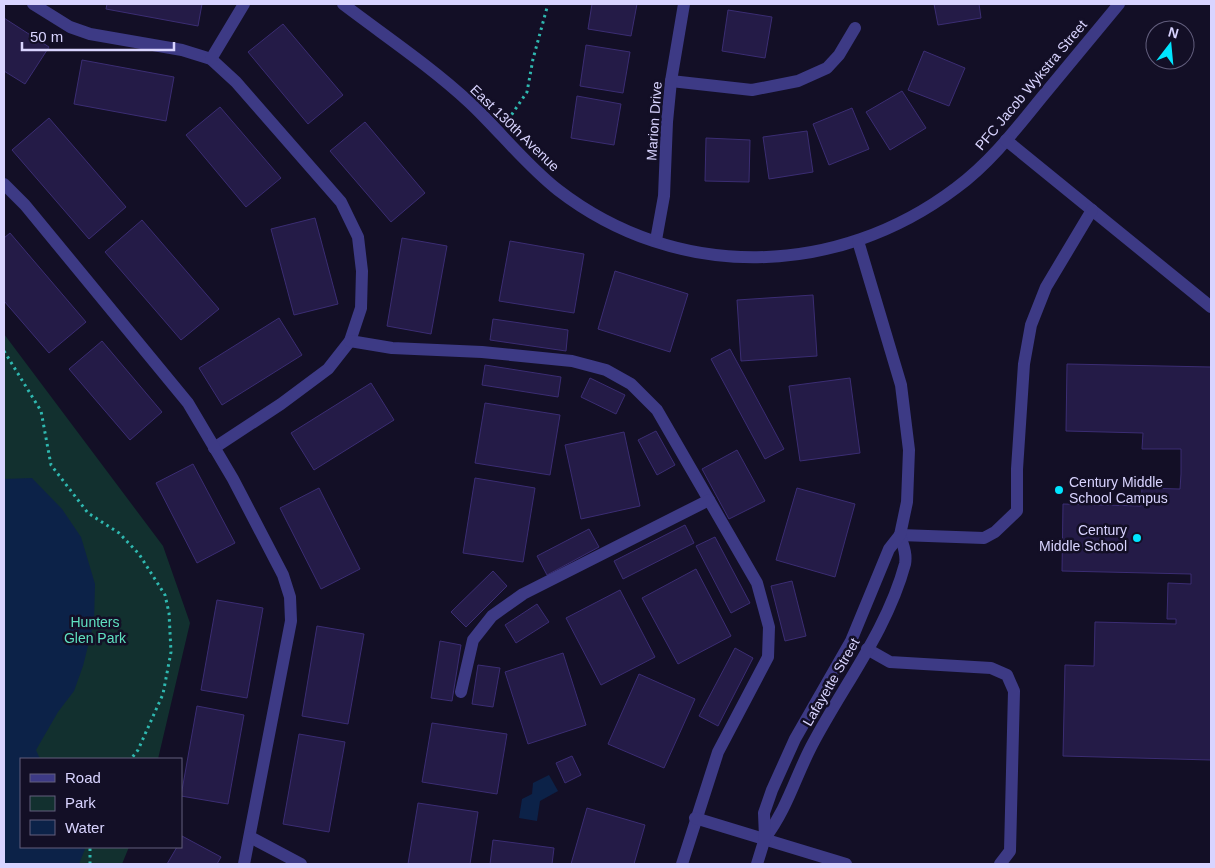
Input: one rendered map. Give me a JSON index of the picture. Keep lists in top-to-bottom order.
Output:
{
  "streets": {
    "street": [
      "PFC Jacob Wykstra Street",
      "Marion Drive",
      "East 130th Avenue",
      "Lafayette Street"
    ]
  },
  "crossings": [
    ["PFC Jacob Wykstra Street", "East 130th Avenue"],
    ["PFC Jacob Wykstra Street", "Lafayette Street"],
    ["Marion Drive", "East 130th Avenue"],
    ["East 130th Avenue", "Lafayette Street"]
  ],
  "parks": ["Hunters Glen Park"],
  "places": ["Century Middle School Campus", "Century Middle School"],
  "legend": ["Road", "Park", "Water"],
  "scale_bar": "50 m",
  "north": "top"
}
